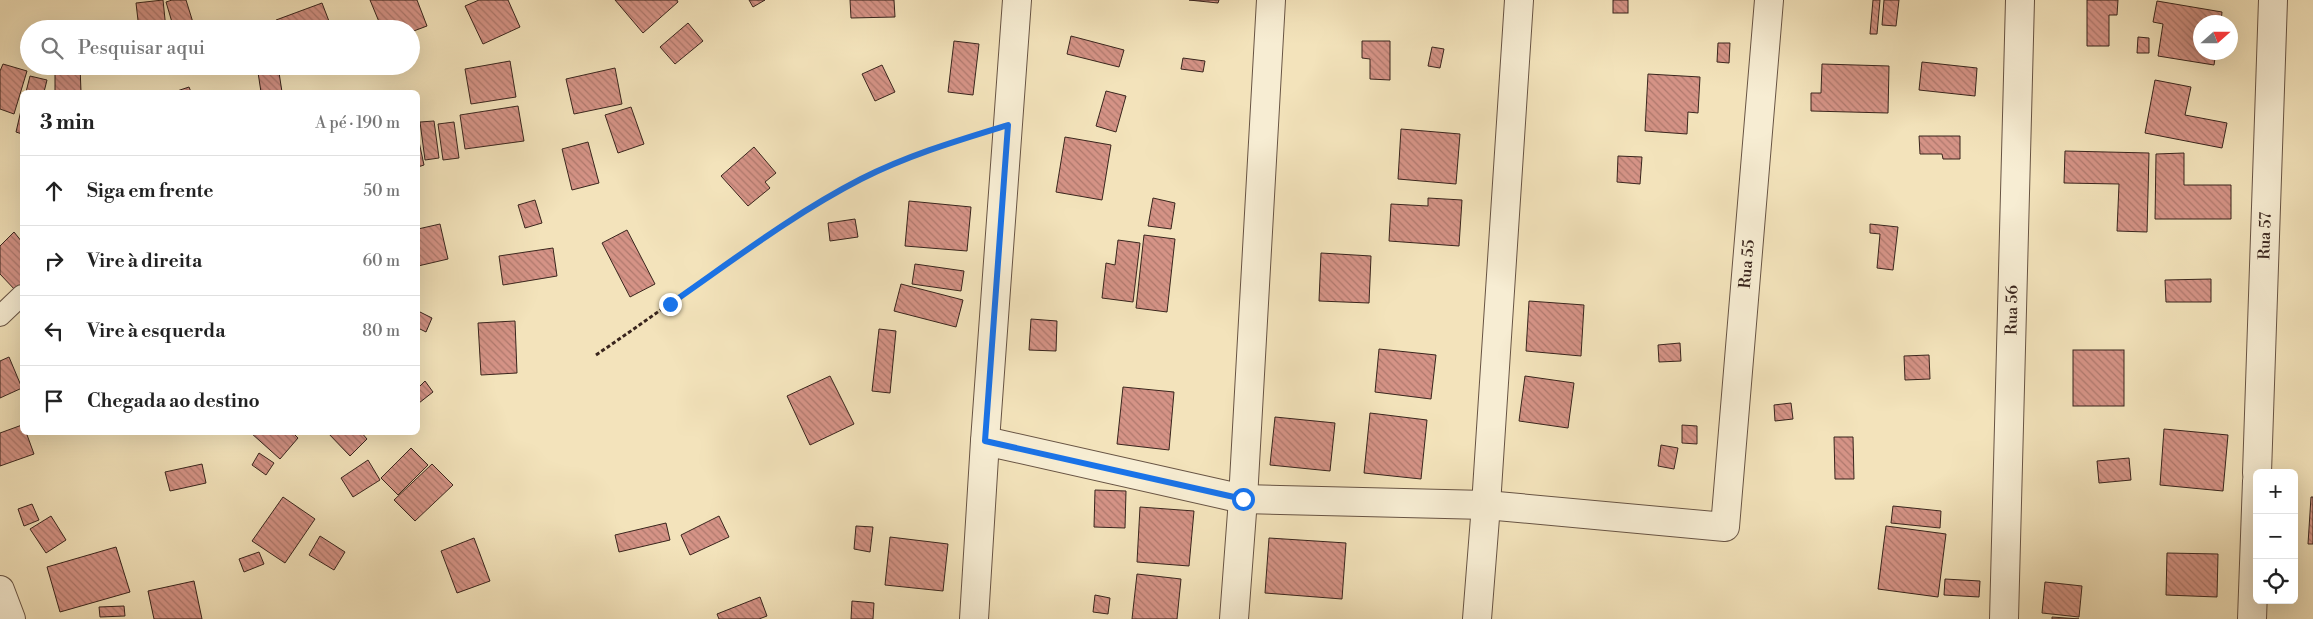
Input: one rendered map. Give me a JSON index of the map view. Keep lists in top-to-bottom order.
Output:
{
  "streets": {
    "street": ["Rua 57", "Rua 55", "Rua 56"]
  },
  "north": "right",
  "page": {
    "search": "Pesquisar aqui",
    "heading": ["3 min", "A pé · 190 m"],
    "list": [
      ["Siga em frente", "50 m"],
      ["Vire à direita", "60 m"],
      ["Vire à esquerda", "80 m"],
      "Chegada ao destino"
    ],
    "map_buttons": ["+", "−"]
  }
}
